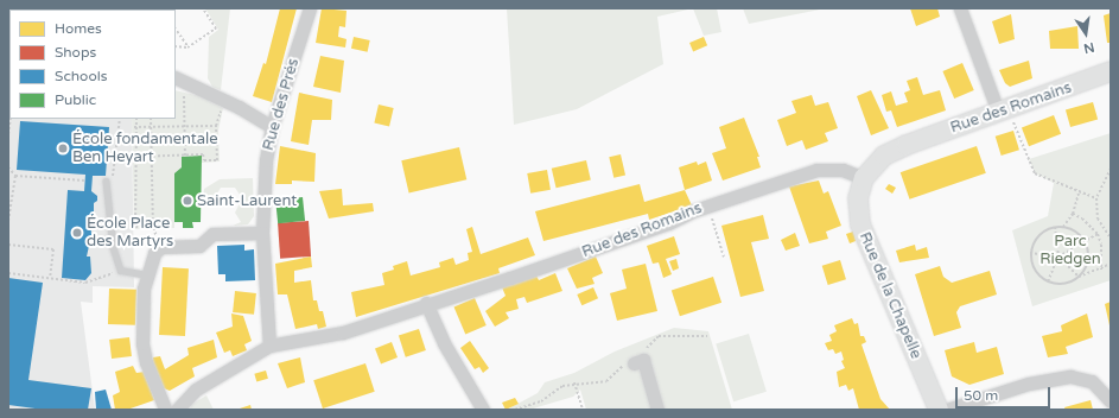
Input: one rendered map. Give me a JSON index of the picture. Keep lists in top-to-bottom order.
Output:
{
  "streets": {
    "main road": ["Rue des Romains", "Rue de la Chapelle"],
    "street": ["Rue des Prés"]
  },
  "crossings": [
    ["Rue des Prés", "Rue des Romains"],
    ["Rue des Romains", "Rue de la Chapelle"]
  ],
  "parks": ["Parc Riedgen"],
  "places": ["École fondamentale Ben Heyart", "Saint-Laurent", "École Place des Martyrs"],
  "legend": [
    "Homes",
    "Shops",
    "Schools",
    "Public"
  ],
  "scale_bar": "50 m",
  "north": "bottom"
}
